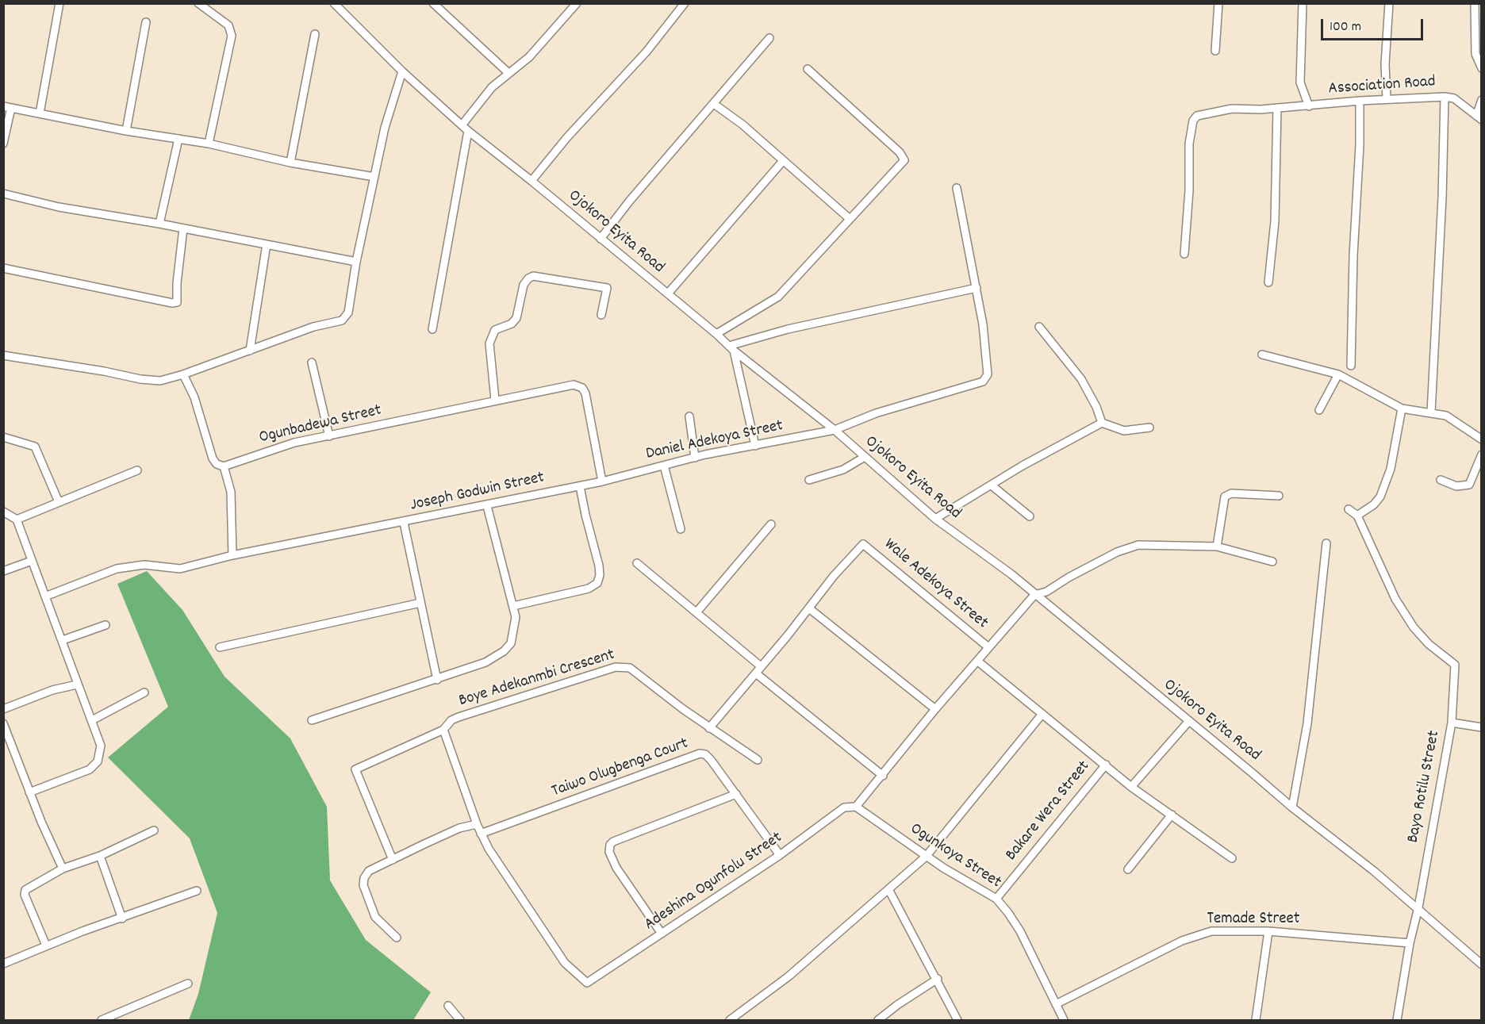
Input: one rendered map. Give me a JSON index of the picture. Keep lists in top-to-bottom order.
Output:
{
  "streets": {
    "street": [
      "Association Road",
      "Ojokoro Eyita Road",
      "Ogunbadewa Street",
      "Daniel Adekoya Street",
      "Joseph Godwin Street",
      "Wale Adekoya Street",
      "Boye Adekanmbi Crescent",
      "Taiwo Olugbenga Court",
      "Bayo Rotilu Street",
      "Bakare Wera Street",
      "Ogunkoya Street",
      "Adeshina Ogunfolu Street",
      "Temade Street"
    ]
  },
  "crossings": [
    ["Ojokoro Eyita Road", "Daniel Adekoya Street"],
    ["Ojokoro Eyita Road", "Bayo Rotilu Street"],
    ["Ogunbadewa Street", "Daniel Adekoya Street"],
    ["Ogunbadewa Street", "Joseph Godwin Street"],
    ["Daniel Adekoya Street", "Joseph Godwin Street"],
    ["Taiwo Olugbenga Court", "Adeshina Ogunfolu Street"],
    ["Bayo Rotilu Street", "Temade Street"],
    ["Bakare Wera Street", "Ogunkoya Street"],
    ["Ogunkoya Street", "Adeshina Ogunfolu Street"],
    ["Ogunkoya Street", "Temade Street"]
  ],
  "scale_bar": "100 m"
}
